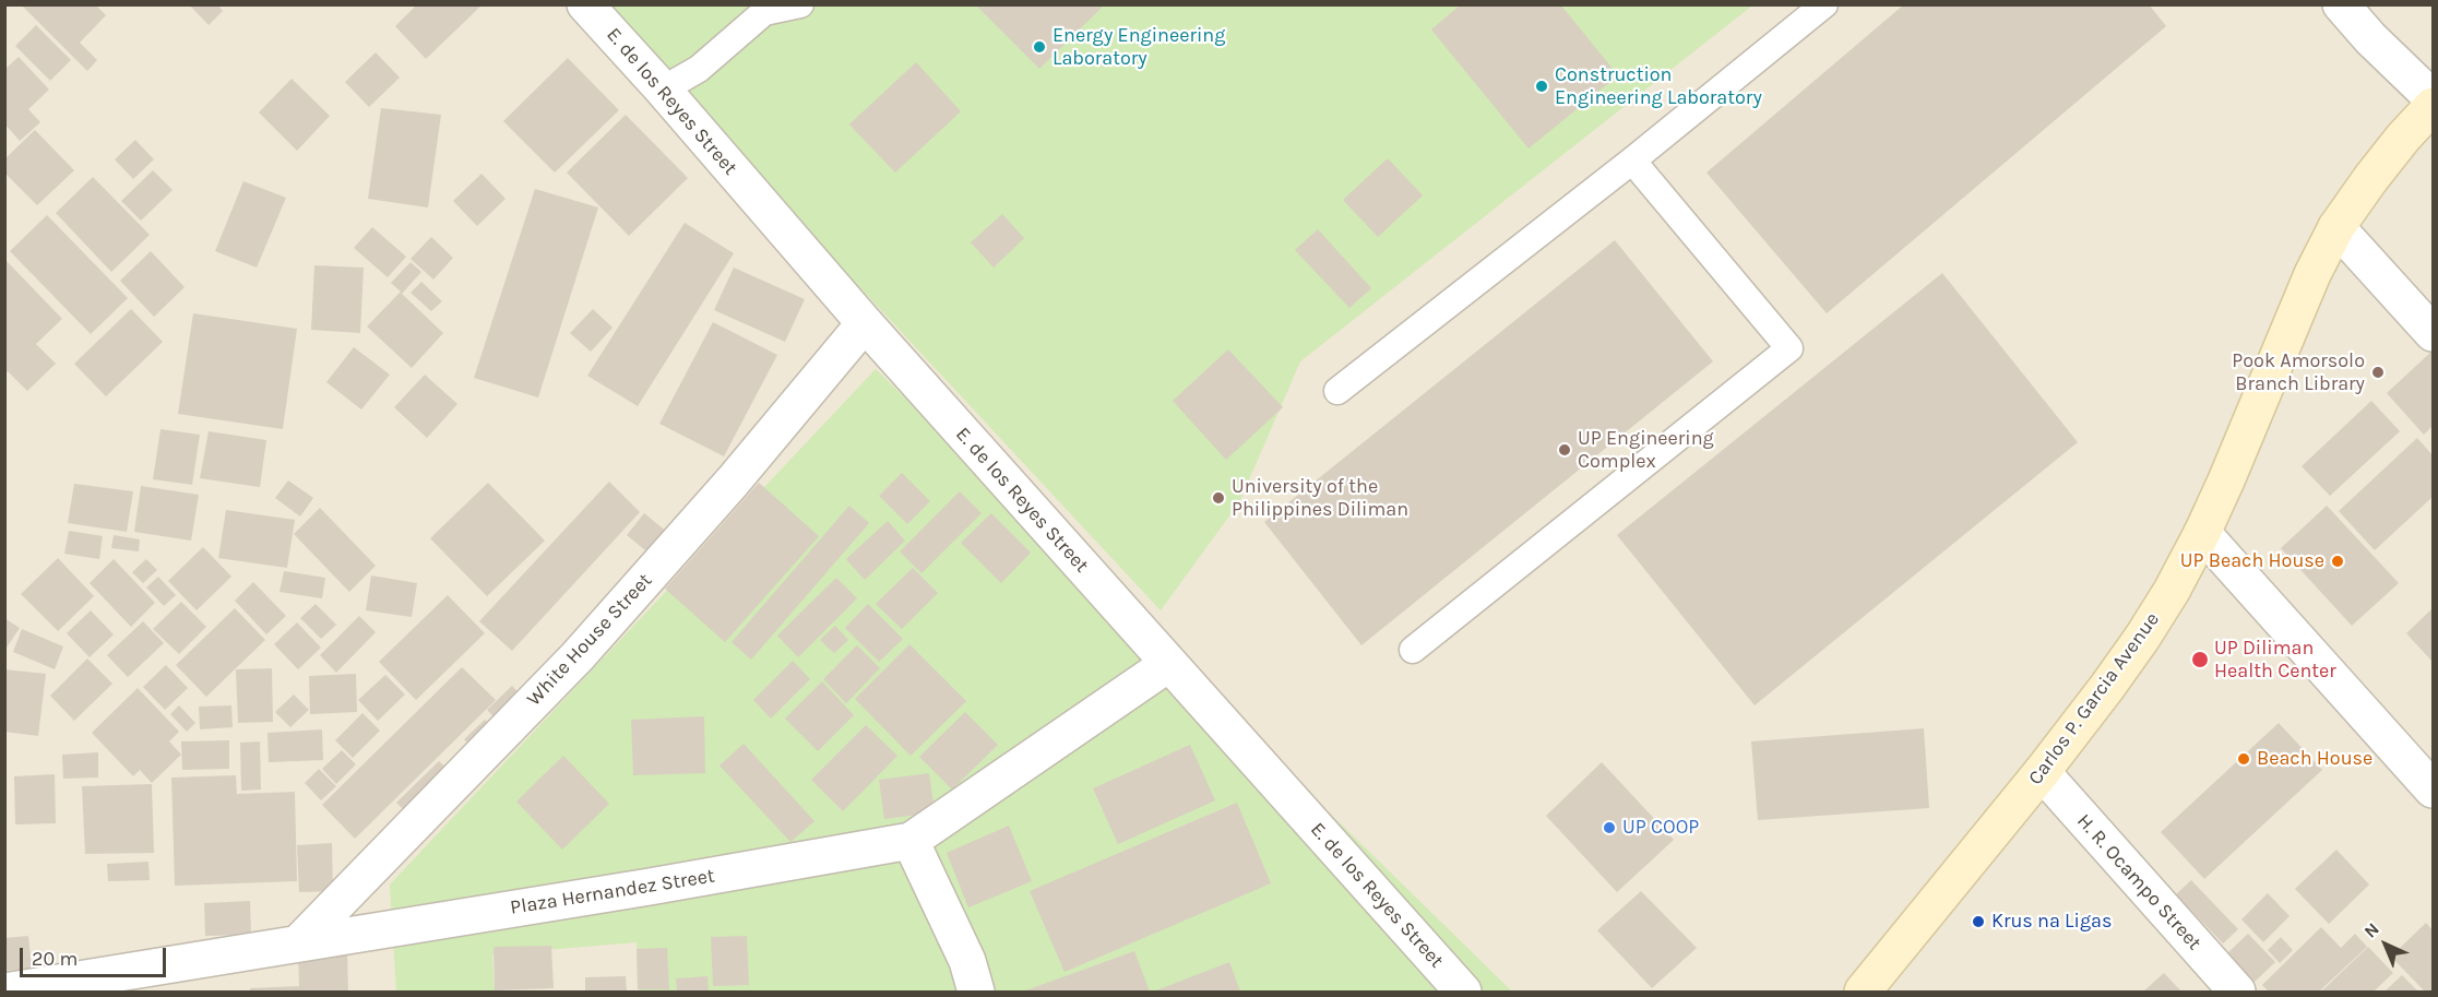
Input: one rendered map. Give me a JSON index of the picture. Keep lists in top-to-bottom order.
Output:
{
  "streets": {
    "main road": ["Carlos P. Garcia Avenue"],
    "street": [
      "E. de los Reyes Street",
      "White House Street",
      "H. R. Ocampo Street",
      "Plaza Hernandez Street"
    ]
  },
  "crossings": [
    ["E. de los Reyes Street", "White House Street"],
    ["E. de los Reyes Street", "Plaza Hernandez Street"],
    ["White House Street", "Plaza Hernandez Street"],
    ["Carlos P. Garcia Avenue", "H. R. Ocampo Street"]
  ],
  "places": [
    "Energy Engineering Laboratory",
    "Construction Engineering Laboratory",
    "Pook Amorsolo Branch Library",
    "UP Engineering Complex",
    "University of the Philippines Diliman",
    "UP Beach House",
    "UP Diliman Health Center",
    "Beach House",
    "UP COOP",
    "Krus na Ligas"
  ],
  "scale_bar": "20 m",
  "north": "top left"
}
